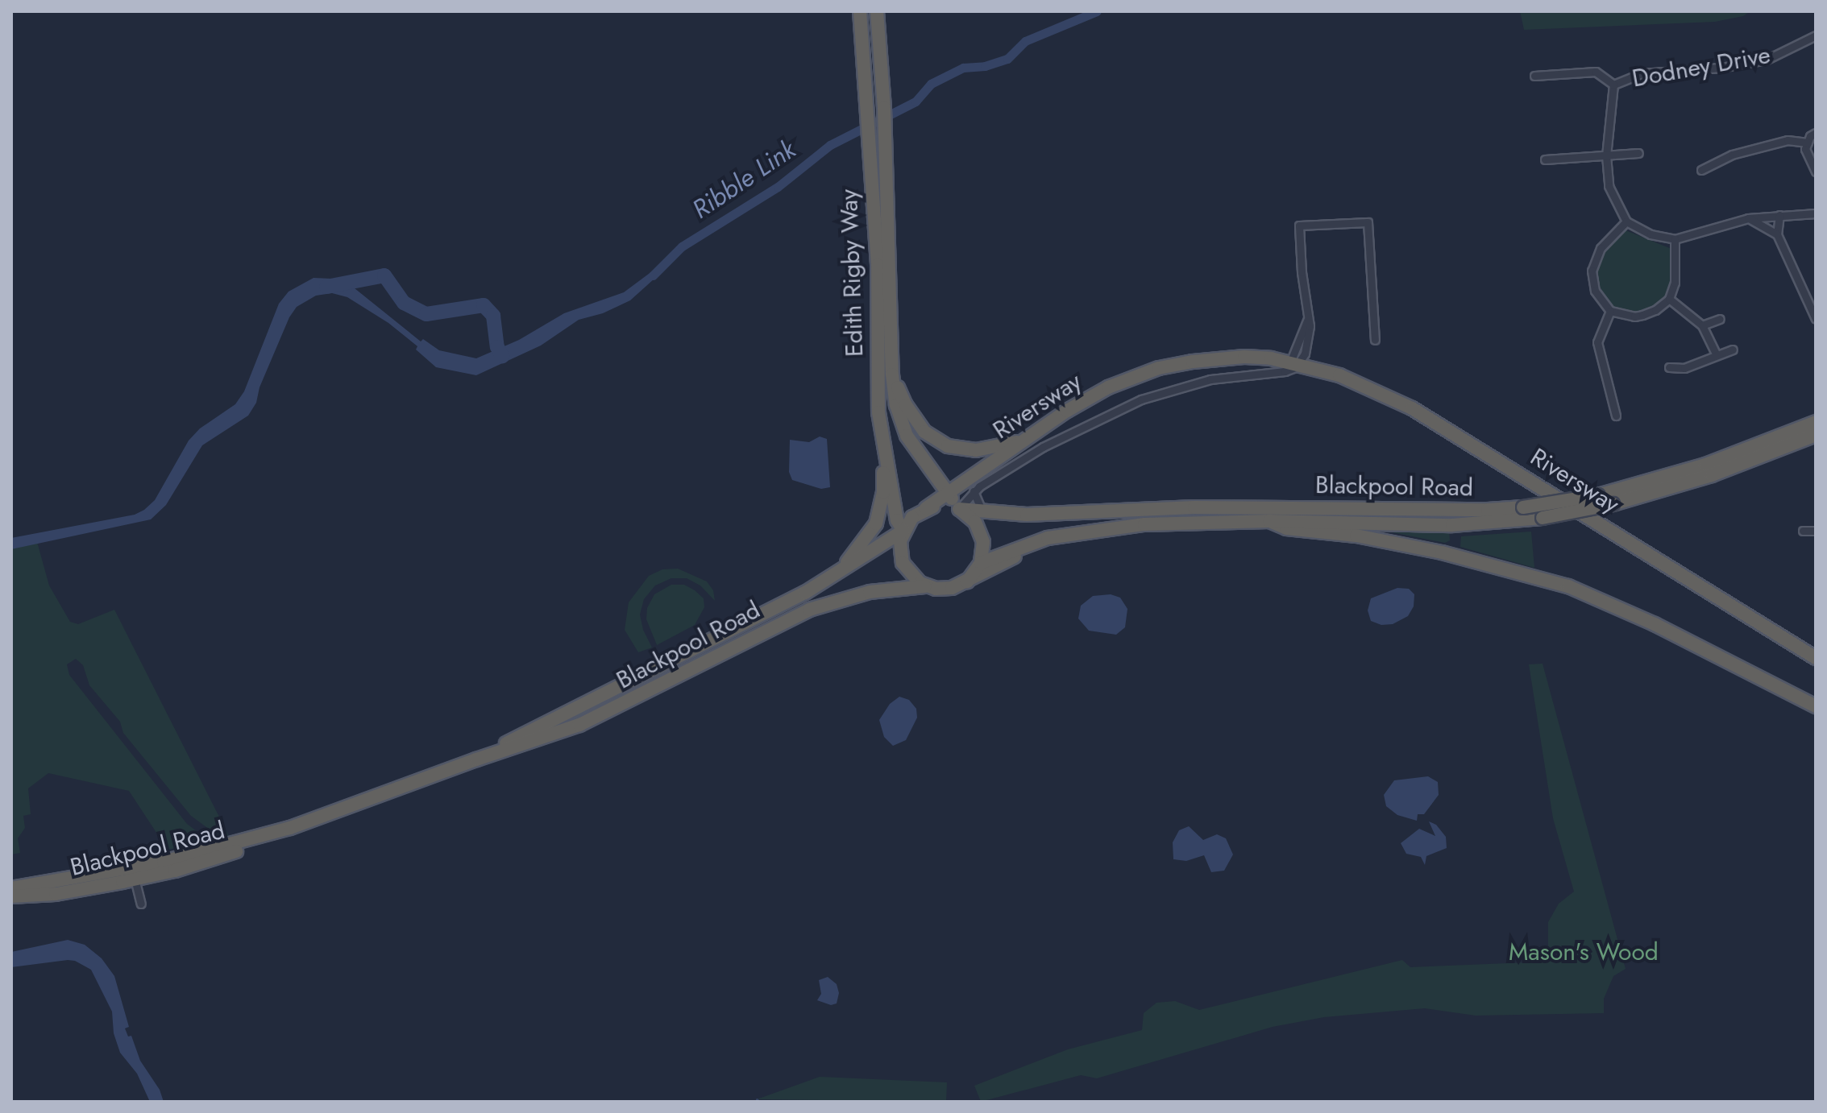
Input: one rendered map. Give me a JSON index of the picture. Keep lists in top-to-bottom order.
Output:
{
  "streets": {
    "highway": ["Edith Rigby Way", "Riversway", "Blackpool Road"],
    "street": ["Dodney Drive"]
  },
  "crossings": [
    ["Edith Rigby Way", "Riversway"],
    ["Edith Rigby Way", "Blackpool Road"],
    ["Riversway", "Blackpool Road"]
  ],
  "water": ["Ribble Link"],
  "parks": ["Mason's Wood"]
}
